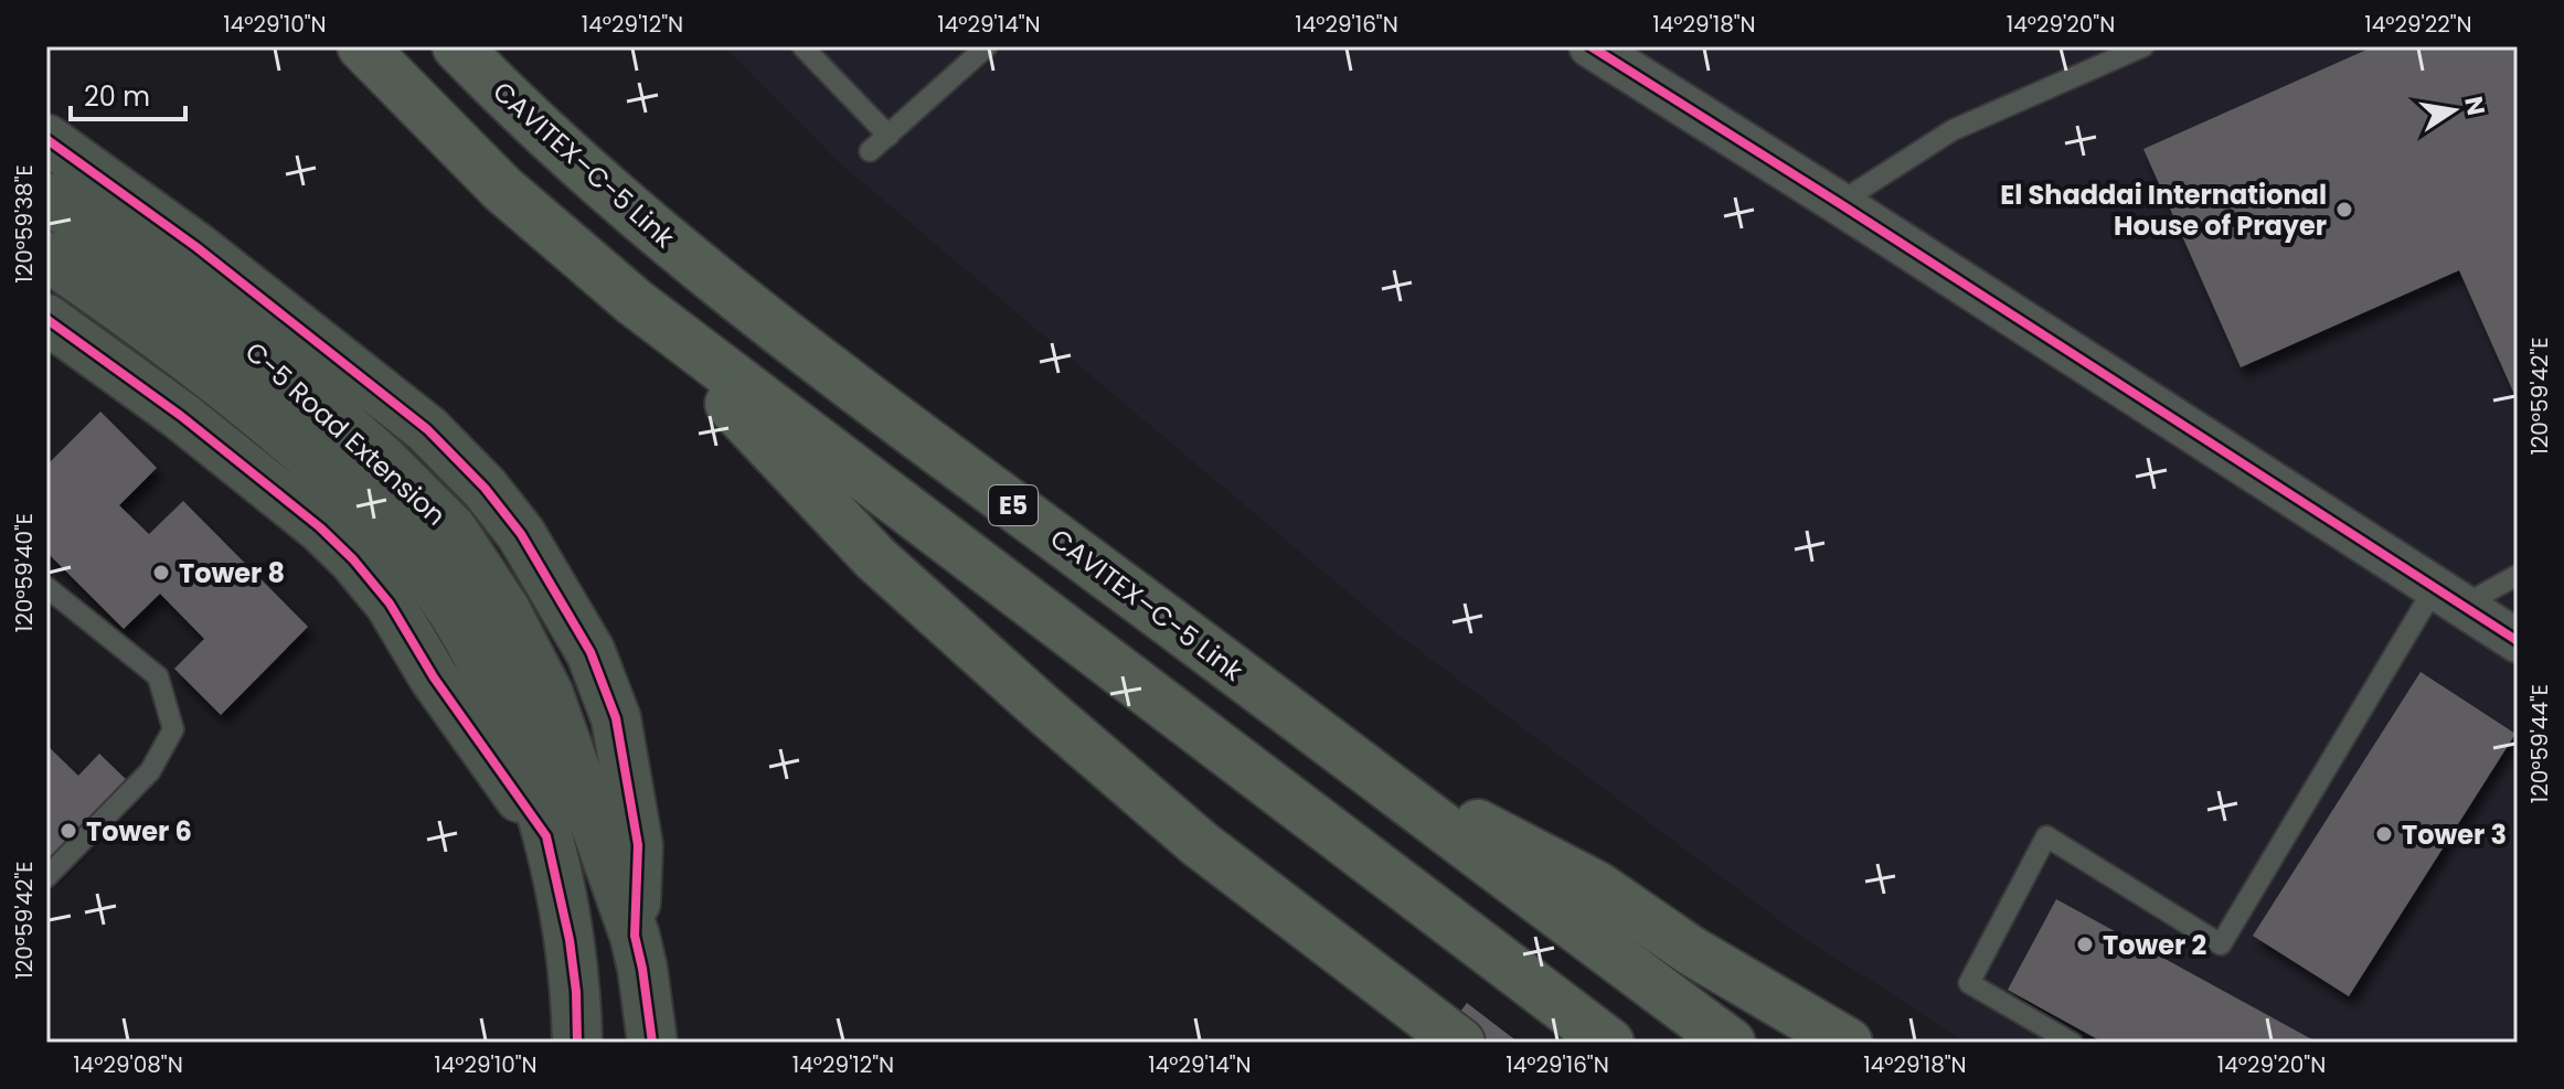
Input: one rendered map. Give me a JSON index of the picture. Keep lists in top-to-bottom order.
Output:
{
  "streets": {
    "highway": ["CAVITEX–C-5 Link", "E5"],
    "main road": ["C-5 Road Extension"]
  },
  "places": [
    "El Shaddai International House of Prayer",
    "Tower 8",
    "Tower 6",
    "Tower 3",
    "Tower 2"
  ],
  "scale_bar": "20 m",
  "north": "right",
  "coordinates": [
    "14°29'10\"N",
    "14°29'12\"N",
    "14°29'14\"N",
    "14°29'16\"N",
    "14°29'18\"N",
    "14°29'20\"N",
    "14°29'22\"N",
    "120°59'38\"E",
    "120°59'42\"E",
    "120°59'40\"E",
    "120°59'44\"E",
    "14°29'08\"N"
  ]
}
